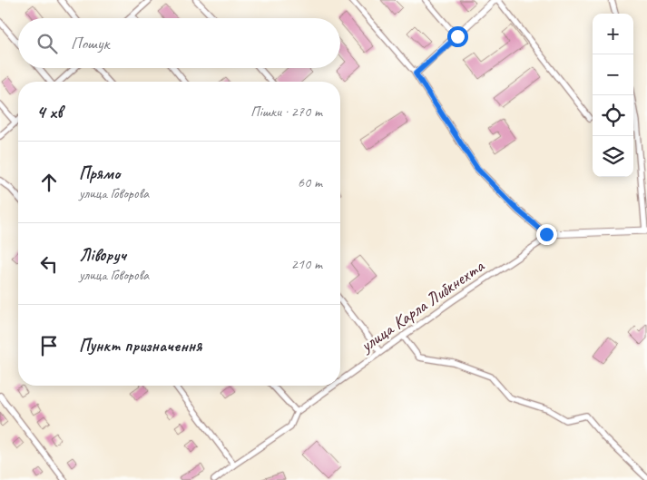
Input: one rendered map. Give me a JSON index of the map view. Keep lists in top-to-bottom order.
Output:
{
  "streets": {
    "street": ["улица Карла Либкнехта"]
  },
  "page": {
    "map_buttons": ["+", "−"],
    "search": "Пошук",
    "heading": ["4 хв", "Пішки · 270 m"],
    "list": [
      ["Прямо", "улица Говорова", "60 m"],
      ["Ліворуч", "улица Говорова", "210 m"],
      "Пункт призначення"
    ]
  }
}
